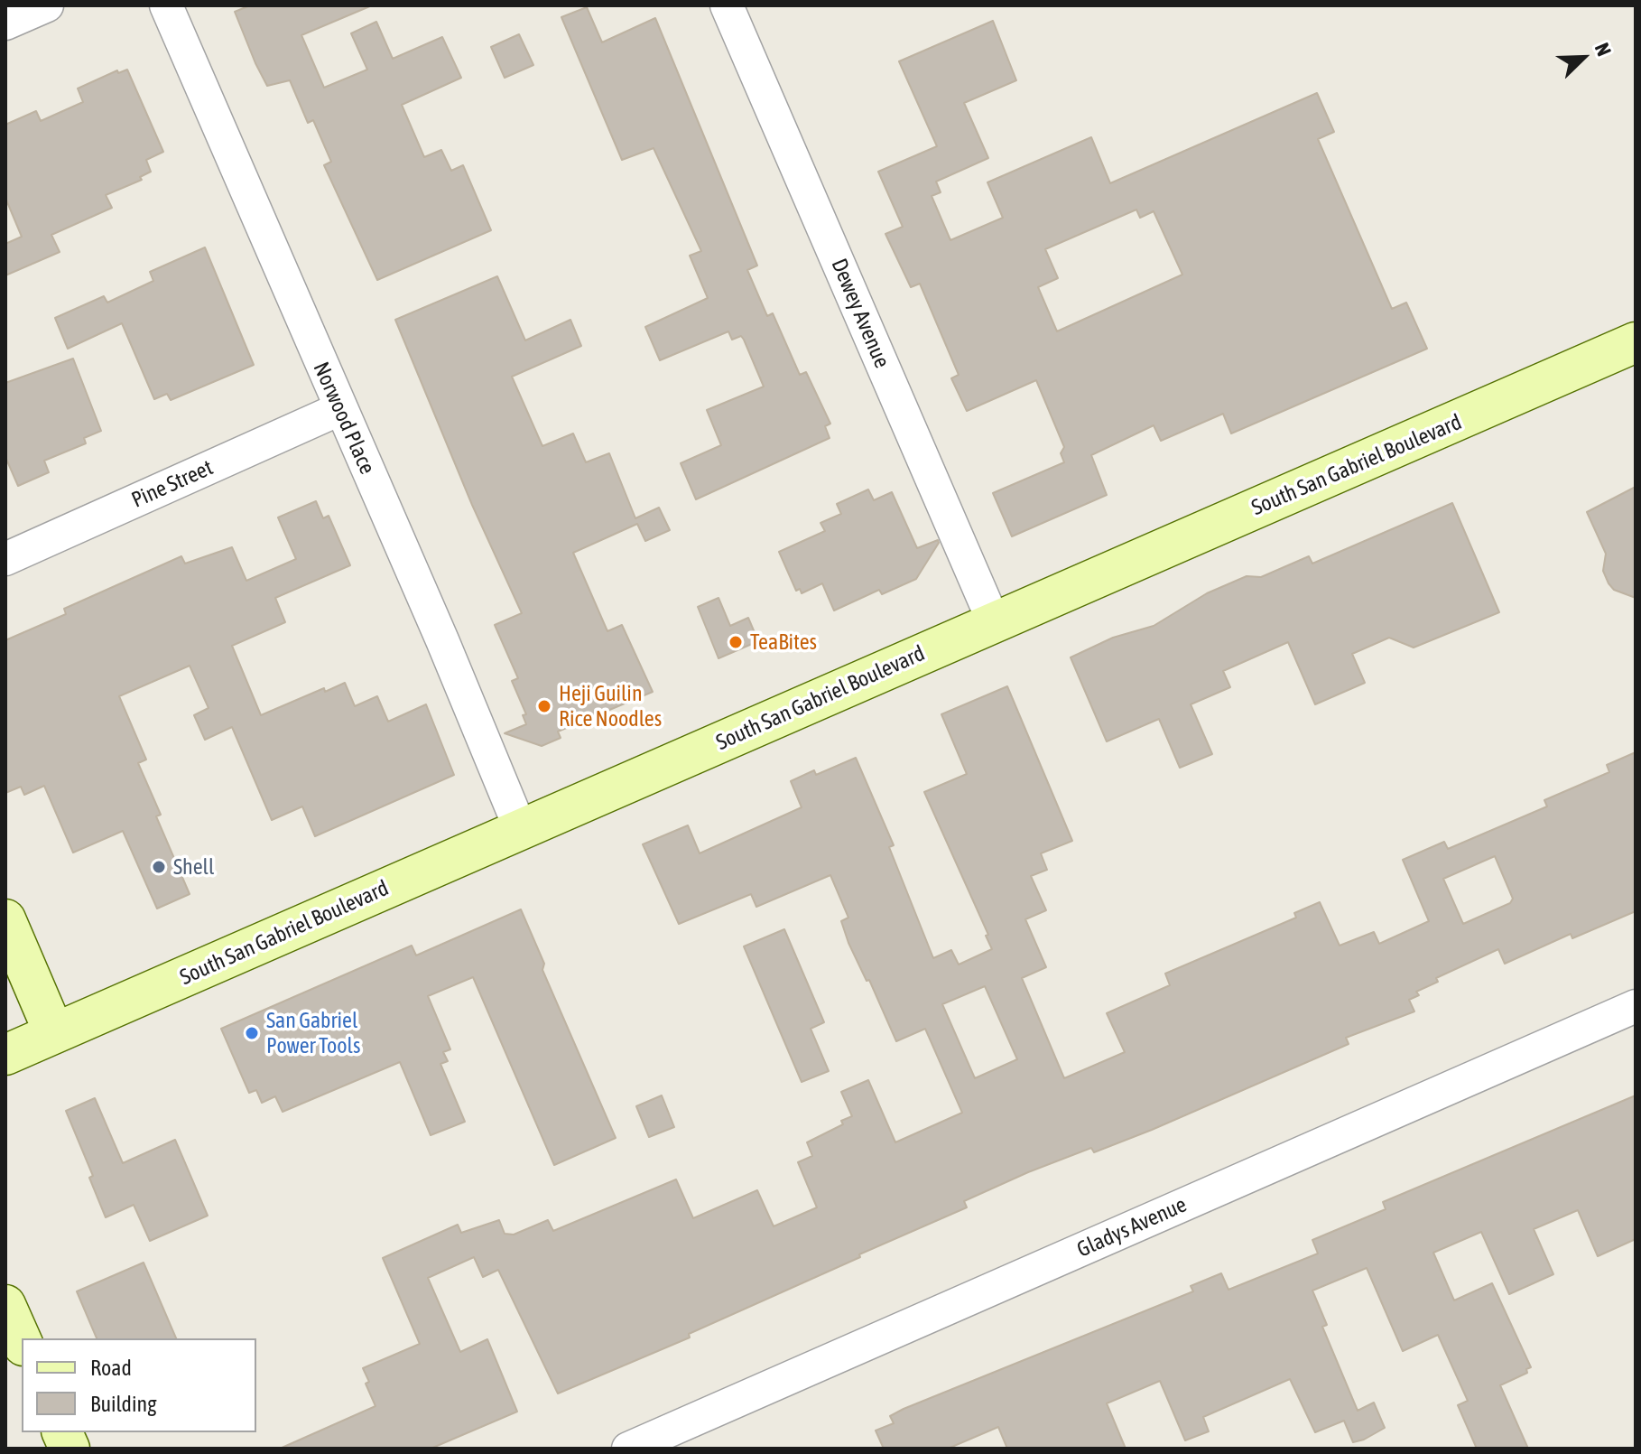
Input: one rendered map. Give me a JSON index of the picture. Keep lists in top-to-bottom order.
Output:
{
  "streets": {
    "main road": ["South San Gabriel Boulevard"],
    "street": [
      "Dewey Avenue",
      "Norwood Place",
      "Pine Street",
      "Gladys Avenue"
    ]
  },
  "crossings": [
    ["Dewey Avenue", "South San Gabriel Boulevard"],
    ["Norwood Place", "South San Gabriel Boulevard"],
    ["Norwood Place", "Pine Street"]
  ],
  "places": [
    "TeaBites",
    "Heji Guilin Rice Noodles",
    "Shell",
    "San Gabriel Power Tools"
  ],
  "legend": ["Road", "Building"],
  "north": "top right"
}
